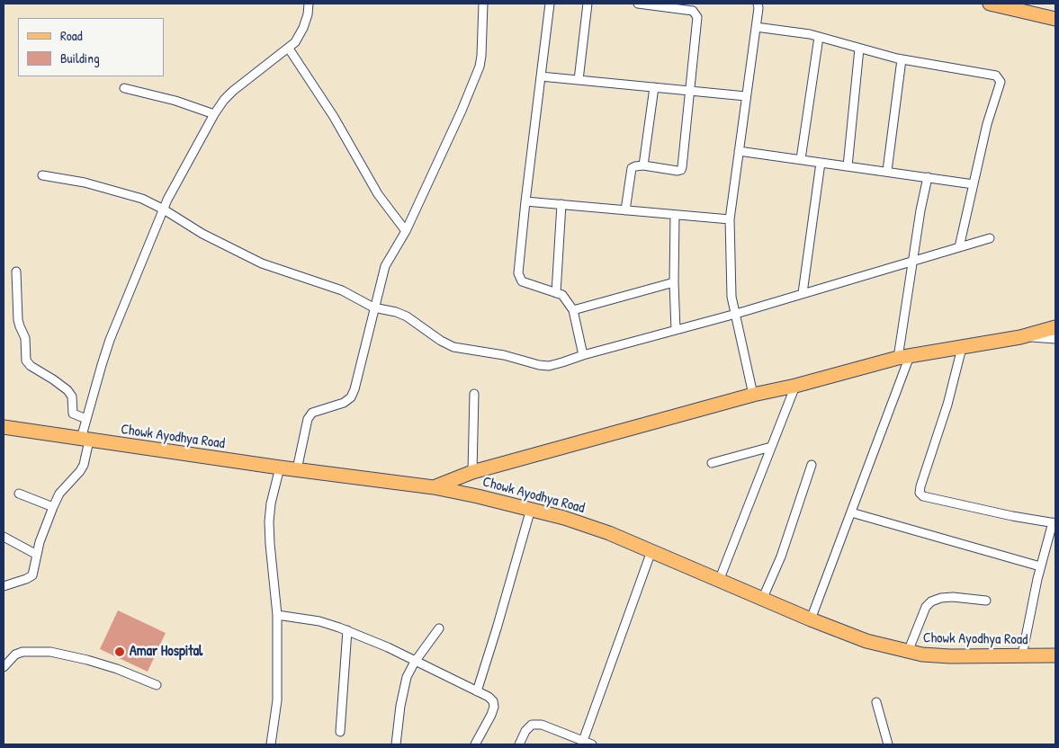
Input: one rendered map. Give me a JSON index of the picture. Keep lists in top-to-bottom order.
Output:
{
  "streets": {
    "main road": ["Chowk Ayodhya Road"]
  },
  "places": ["Amar Hospital"],
  "legend": ["Road", "Building"]
}
